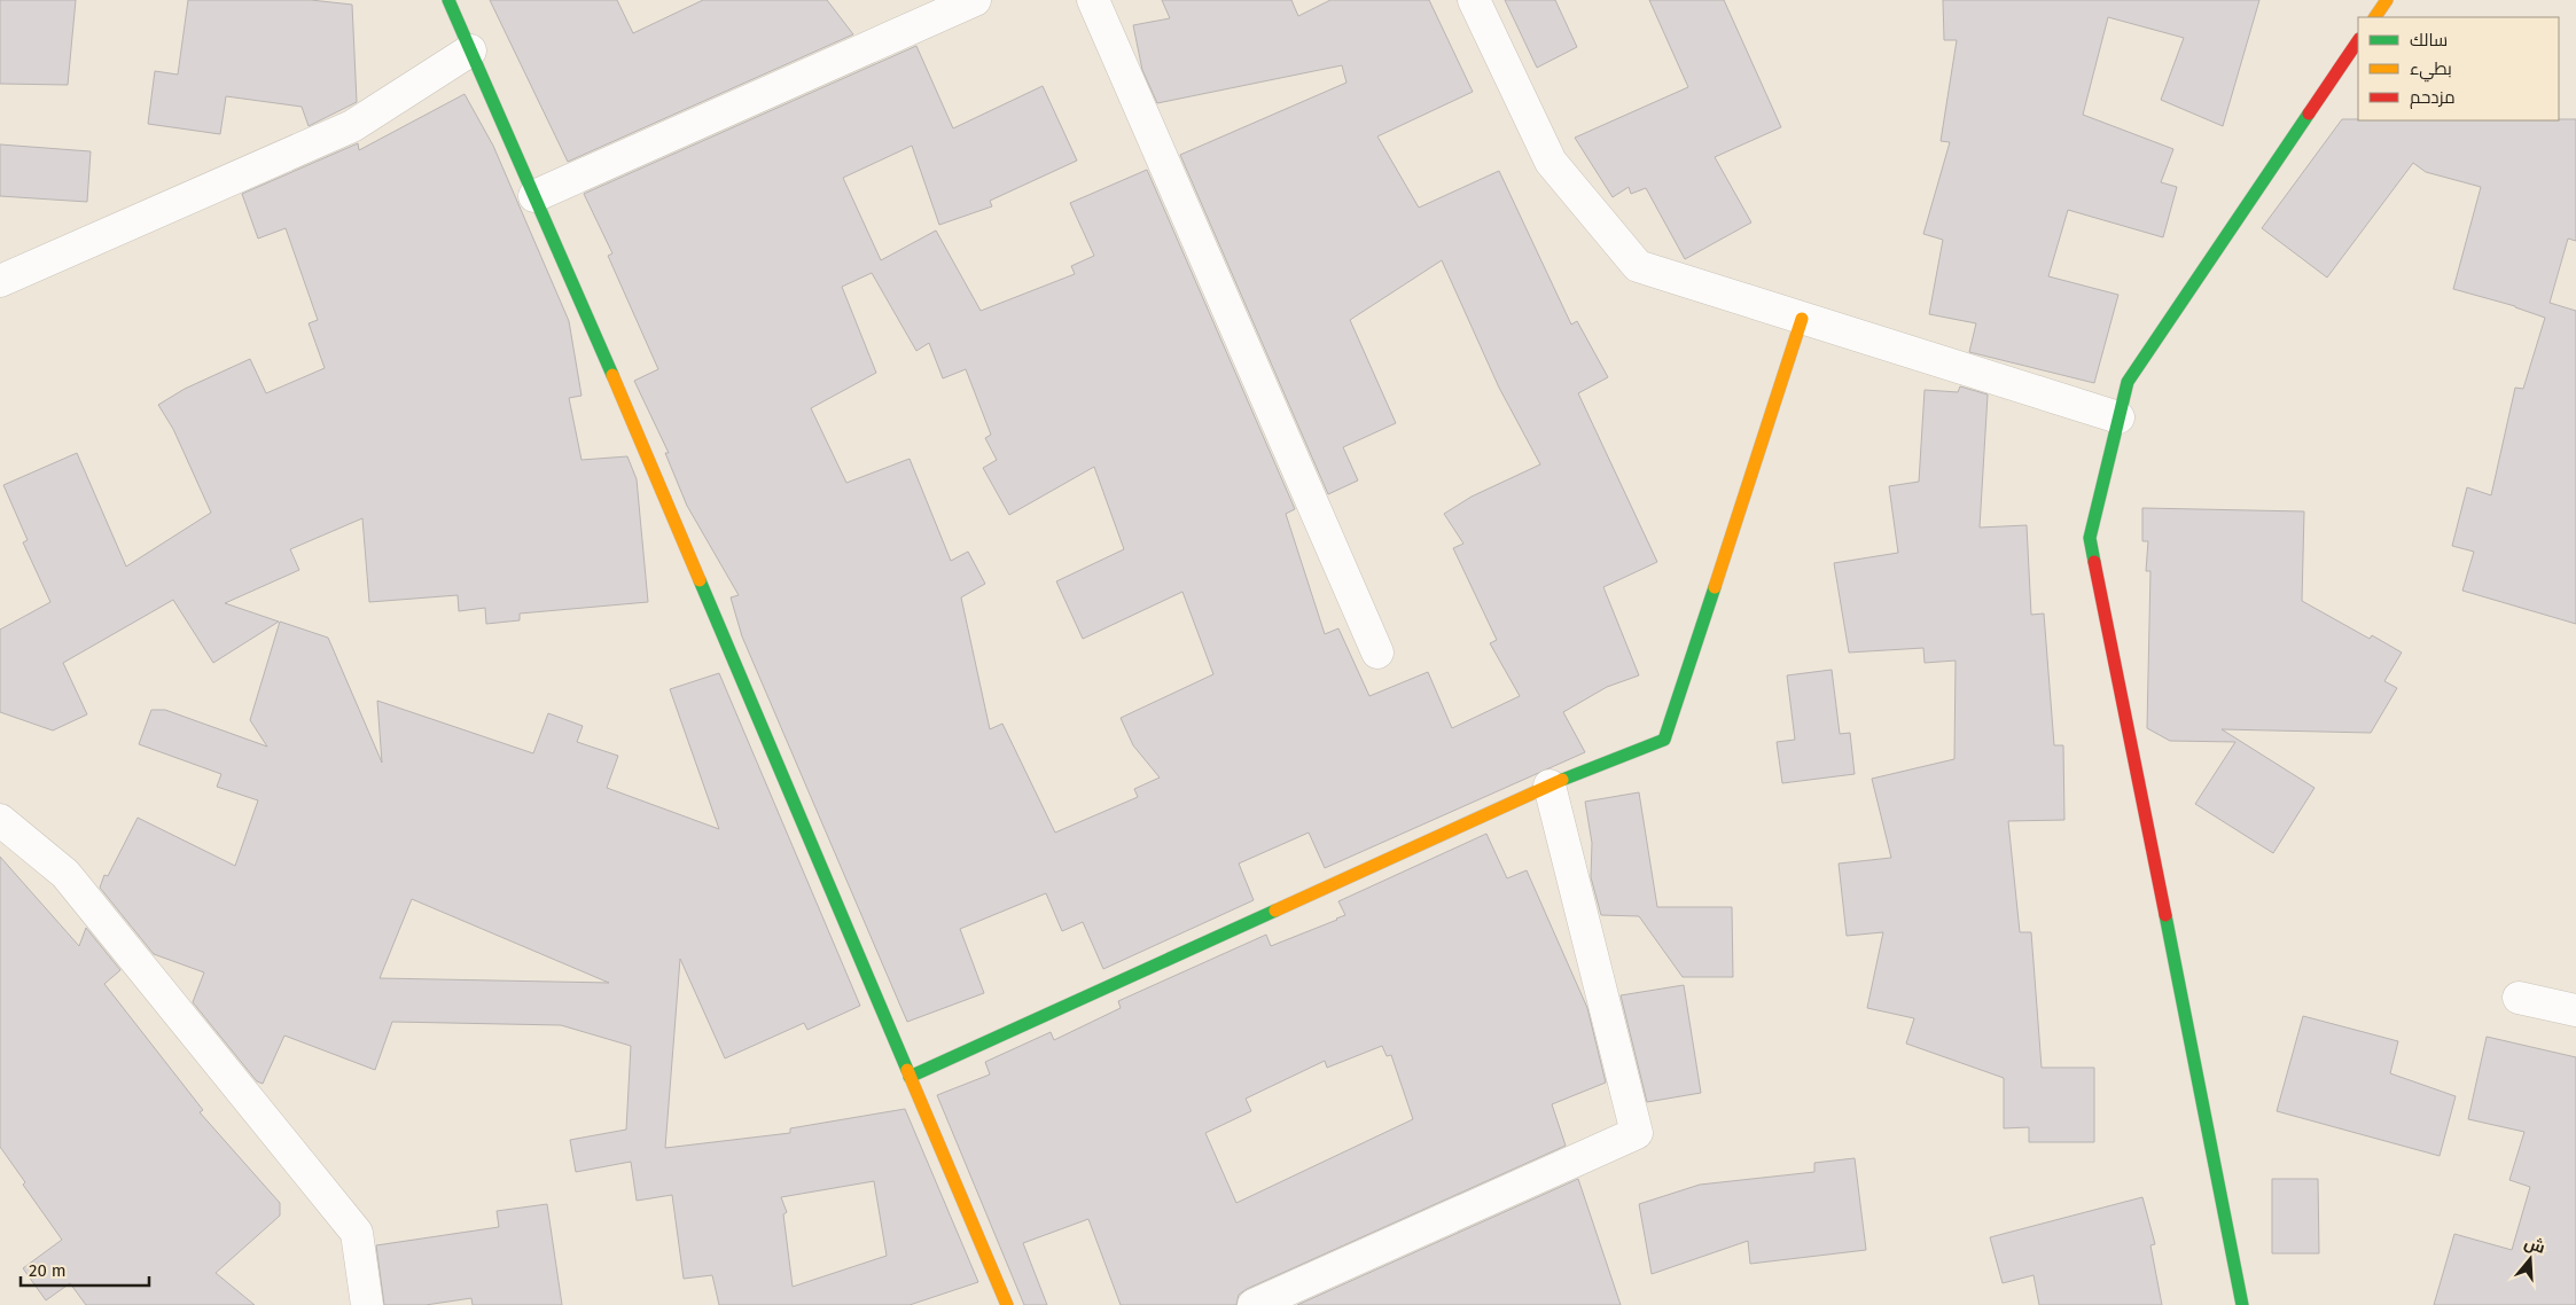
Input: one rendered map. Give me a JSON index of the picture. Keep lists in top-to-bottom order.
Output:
{
  "legend": ["سالك", "بطيء", "مزدحم"],
  "scale_bar": "20 m",
  "north": "top"
}
